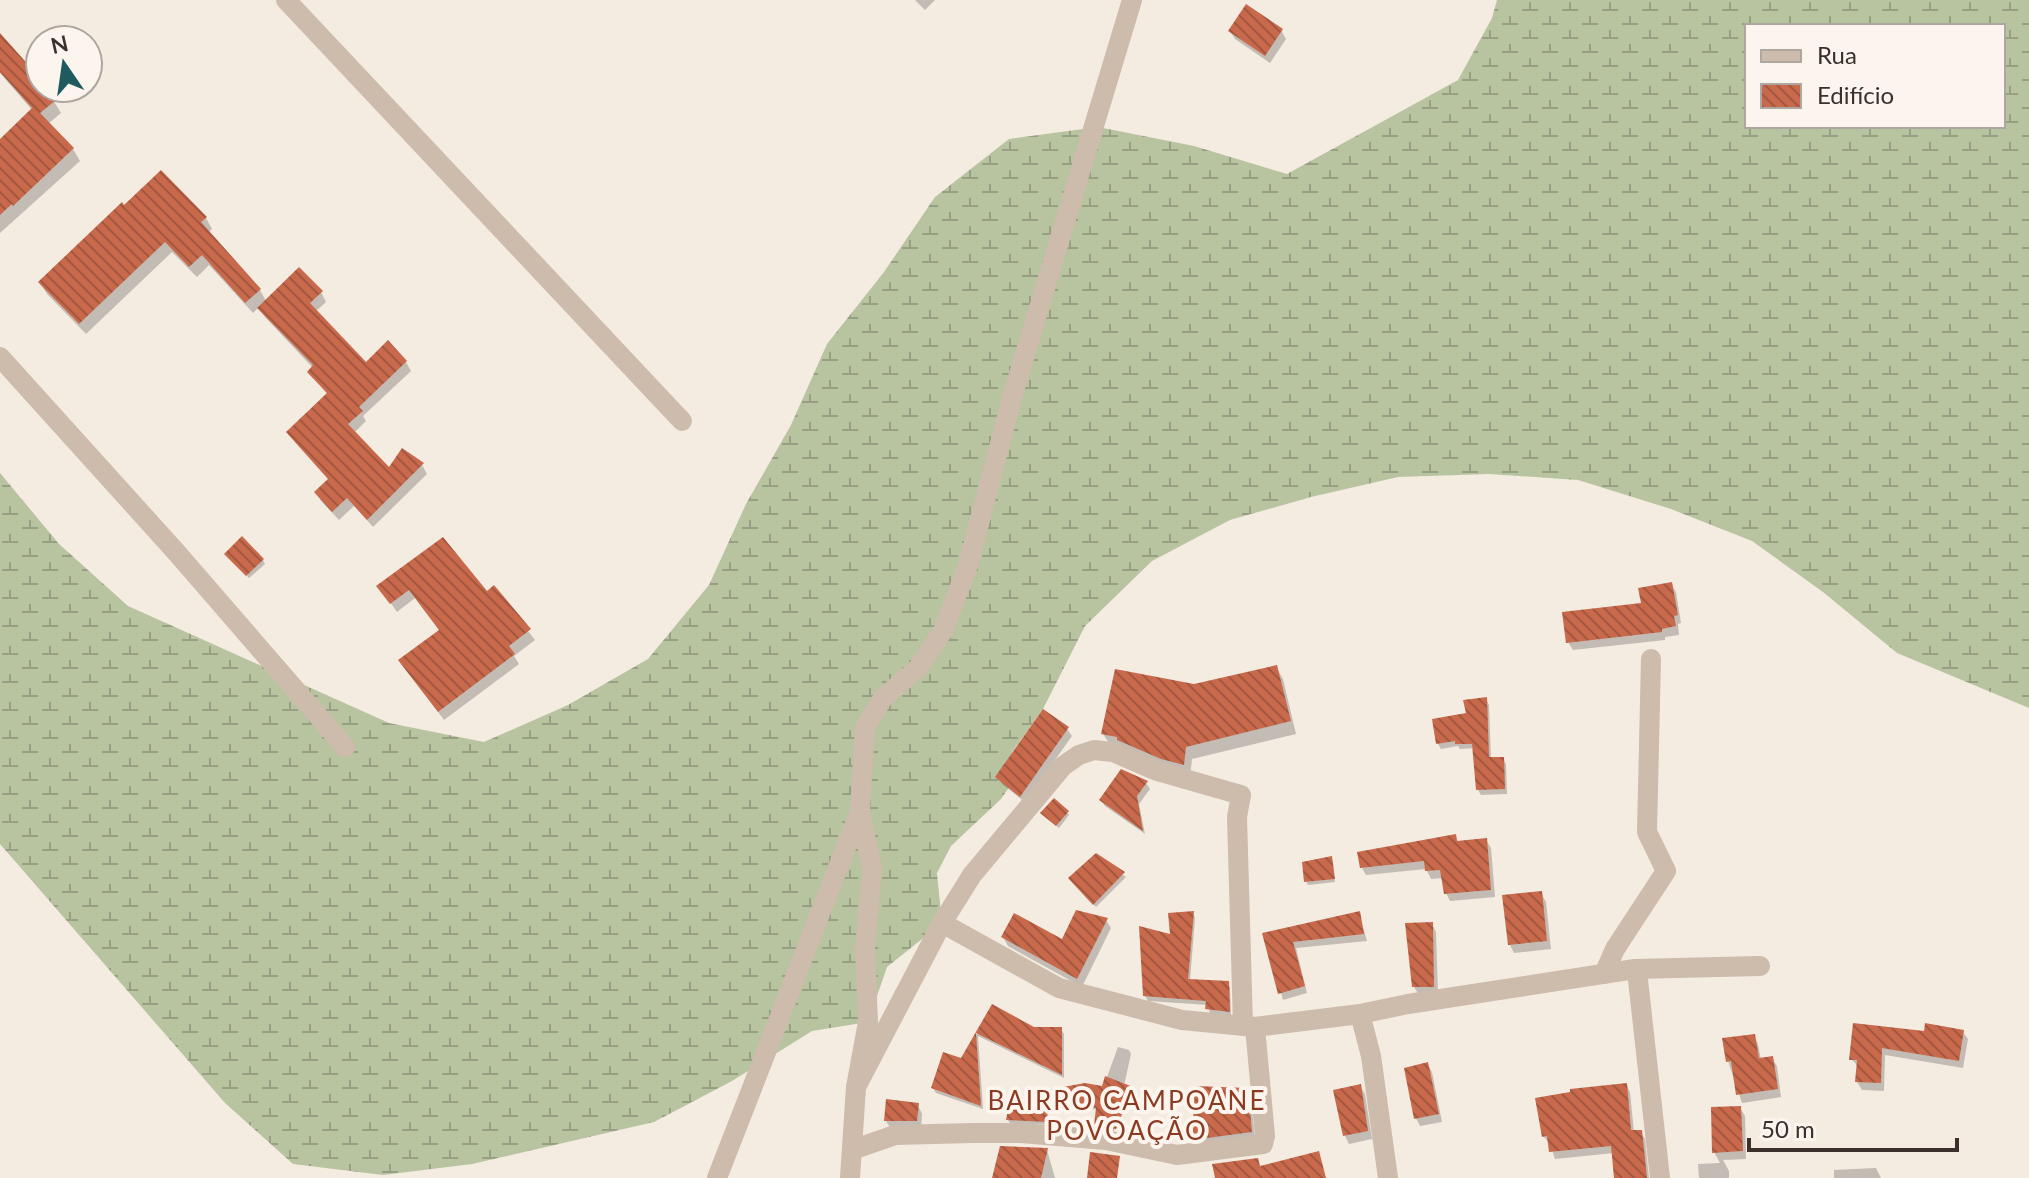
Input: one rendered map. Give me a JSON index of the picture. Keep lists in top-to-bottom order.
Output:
{
  "districts": ["BAIRRO CAMPOANE POVOAÇÃO"],
  "legend": ["Rua", "Edifício"],
  "scale_bar": "50 m",
  "north": "top"
}
